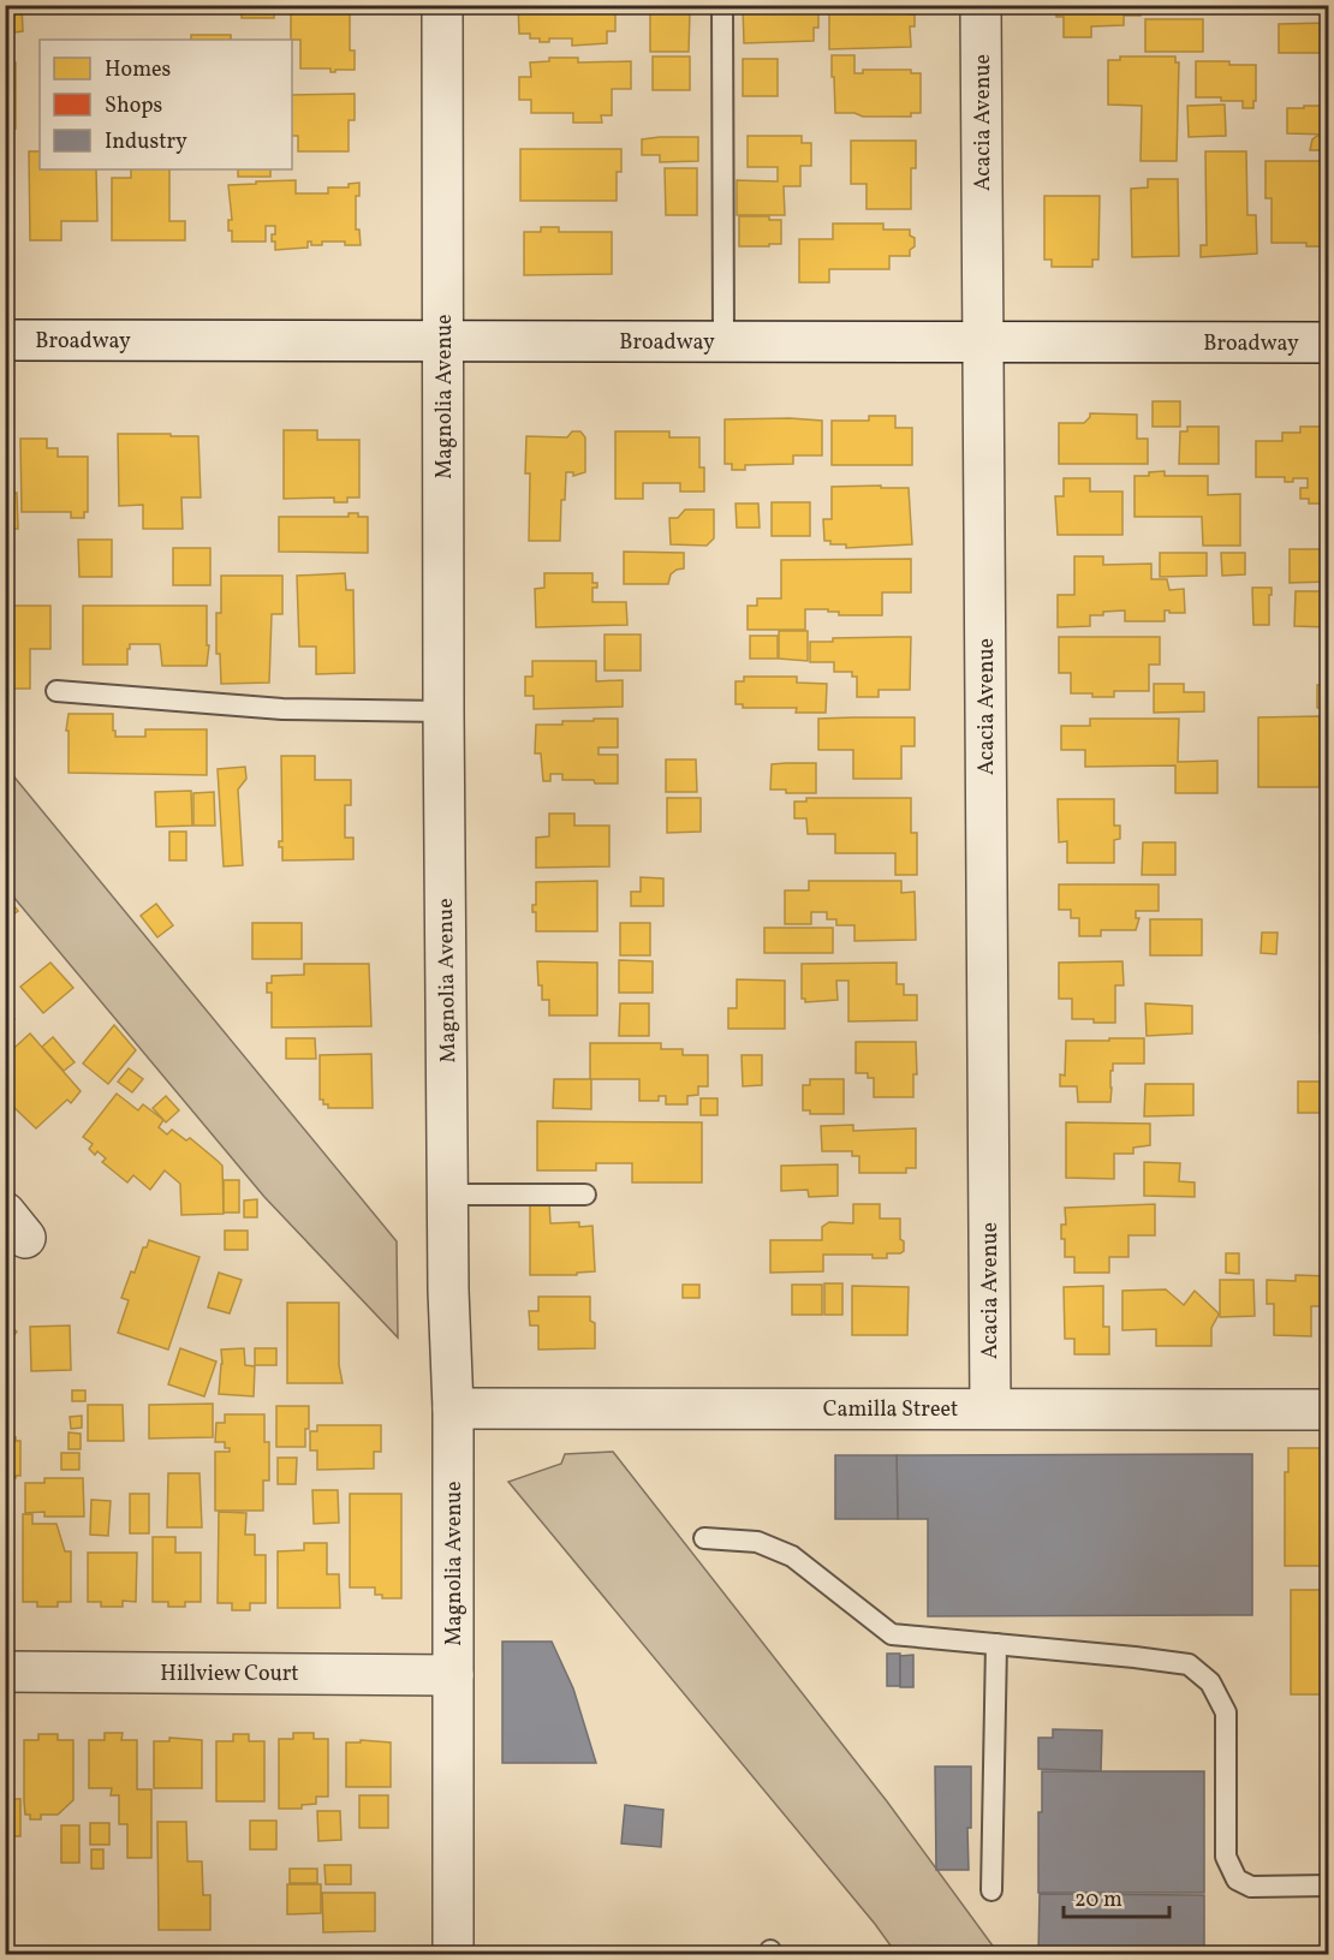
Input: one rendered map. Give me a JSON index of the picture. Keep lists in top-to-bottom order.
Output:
{
  "streets": {
    "street": [
      "Acacia Avenue",
      "Broadway",
      "Magnolia Avenue",
      "Camilla Street",
      "Hillview Court"
    ]
  },
  "crossings": [
    ["Acacia Avenue", "Broadway"],
    ["Acacia Avenue", "Camilla Street"],
    ["Broadway", "Magnolia Avenue"],
    ["Magnolia Avenue", "Camilla Street"],
    ["Magnolia Avenue", "Hillview Court"]
  ],
  "legend": ["Homes", "Shops", "Industry"],
  "scale_bar": "20 m"
}
